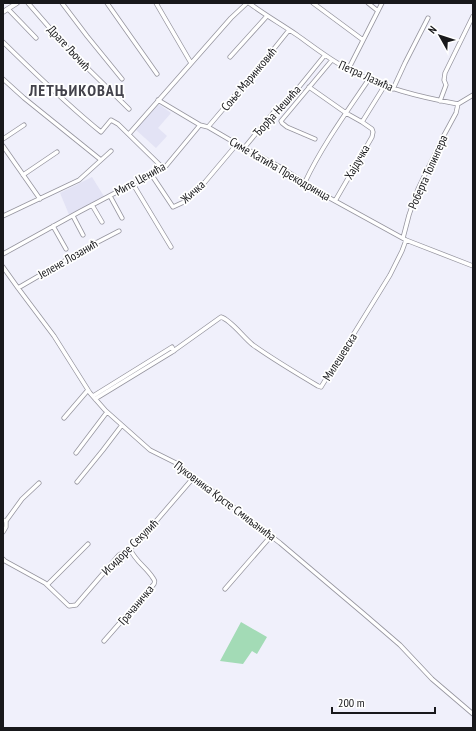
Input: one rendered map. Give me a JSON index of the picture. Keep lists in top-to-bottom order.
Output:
{
  "streets": {
    "street": [
      "Драге Љочић",
      "Петра Лазића",
      "Соње Маринковић",
      "Ђорђа Нешића",
      "Хајдучка",
      "Симе Катића Прекодринца",
      "Роберта Толингера",
      "Мите Ценића",
      "Жичка",
      "Јелене Лозанић",
      "Милешевска",
      "Пуковника Крсте Смиљанића",
      "Исидоре Секулић",
      "Грачаничка"
    ]
  },
  "crossings": [
    ["Петра Лазића", "Соње Маринковић"],
    ["Петра Лазића", "Ђорђа Нешића"],
    ["Петра Лазића", "Роберта Толингера"],
    ["Соње Маринковић", "Симе Катића Прекодринца"],
    ["Ђорђа Нешића", "Симе Катића Прекодринца"],
    ["Хајдучка", "Симе Катића Прекодринца"],
    ["Симе Катића Прекодринца", "Роберта Толингера"],
    ["Симе Катића Прекодринца", "Мите Ценића"],
    ["Симе Катића Прекодринца", "Жичка"],
    ["Симе Катића Прекодринца", "Милешевска"],
    ["Роберта Толингера", "Милешевска"],
    ["Мите Ценића", "Жичка"],
    ["Јелене Лозанић", "Пуковника Крсте Смиљанића"],
    ["Милешевска", "Пуковника Крсте Смиљанића"],
    ["Пуковника Крсте Смиљанића", "Исидоре Секулић"],
    ["Исидоре Секулић", "Грачаничка"]
  ],
  "districts": ["ЛЕТЊИКОВАЦ"],
  "scale_bar": "200 m",
  "north": "top left"
}
